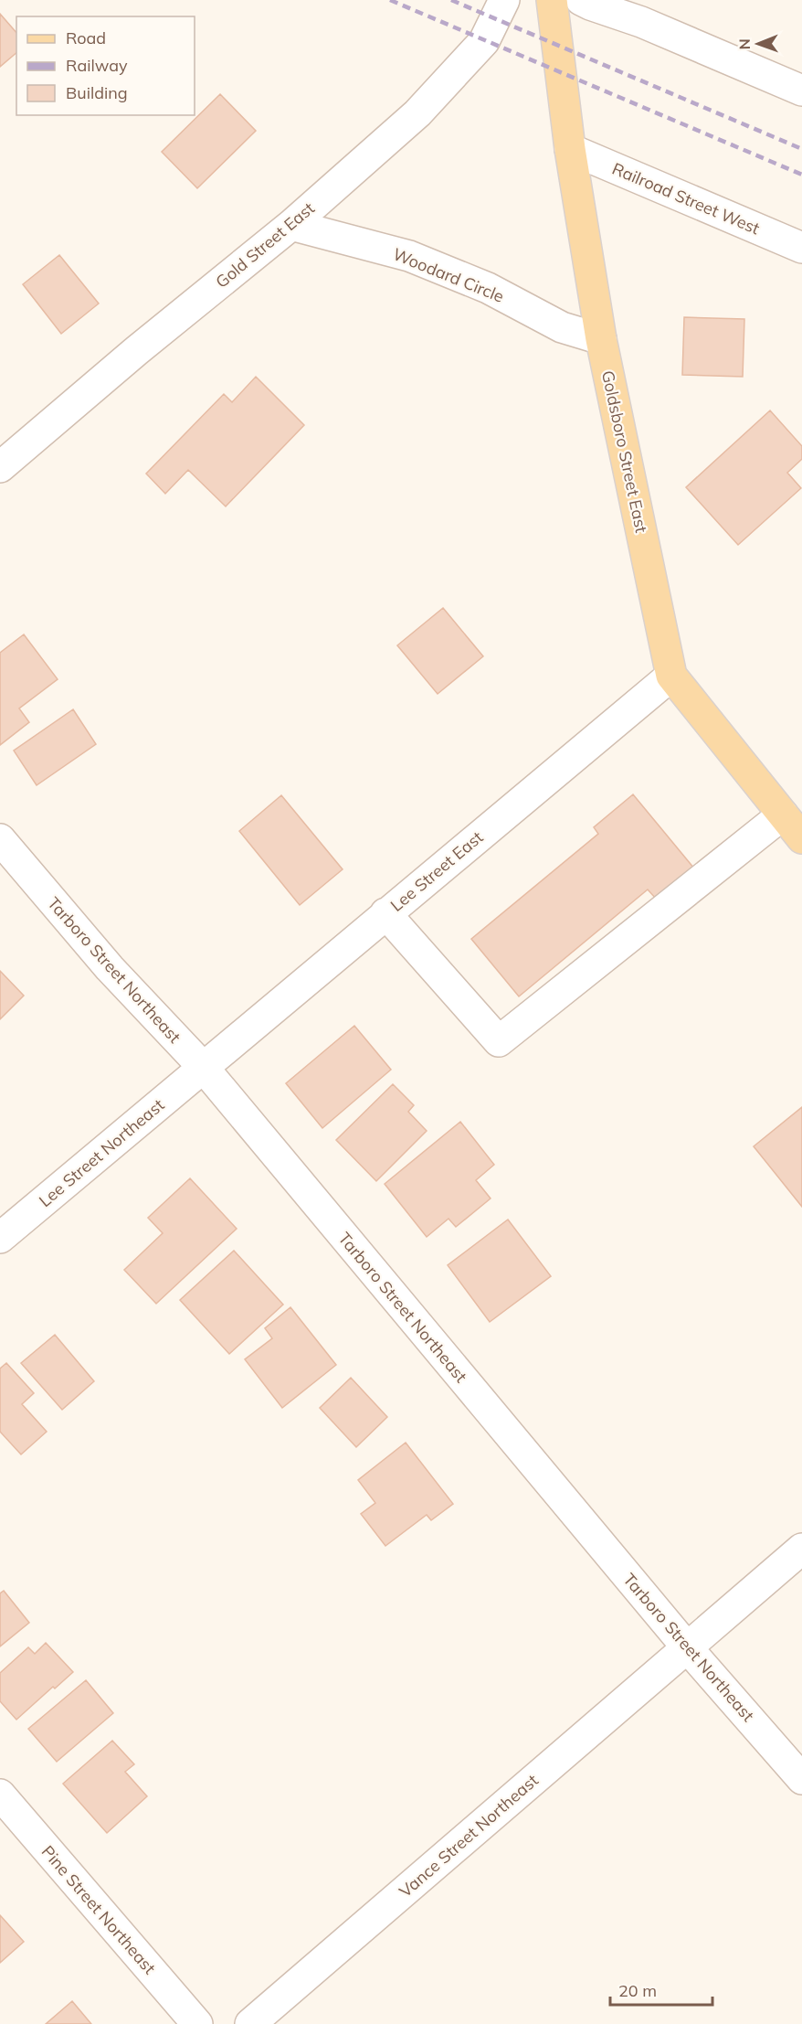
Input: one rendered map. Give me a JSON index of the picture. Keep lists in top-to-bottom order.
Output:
{
  "streets": {
    "main road": ["Goldsboro Street East"],
    "street": [
      "Railroad Street West",
      "Gold Street East",
      "Woodard Circle",
      "Lee Street East",
      "Tarboro Street Northeast",
      "Lee Street Northeast",
      "Vance Street Northeast",
      "Pine Street Northeast"
    ]
  },
  "crossings": [
    ["Railroad Street West", "Goldsboro Street East"],
    ["Gold Street East", "Woodard Circle"],
    ["Woodard Circle", "Goldsboro Street East"],
    ["Goldsboro Street East", "Lee Street East"],
    ["Lee Street East", "Tarboro Street Northeast"],
    ["Lee Street East", "Lee Street Northeast"],
    ["Tarboro Street Northeast", "Lee Street Northeast"],
    ["Tarboro Street Northeast", "Vance Street Northeast"]
  ],
  "legend": ["Road", "Railway", "Building"],
  "scale_bar": "20 m",
  "north": "left"
}
